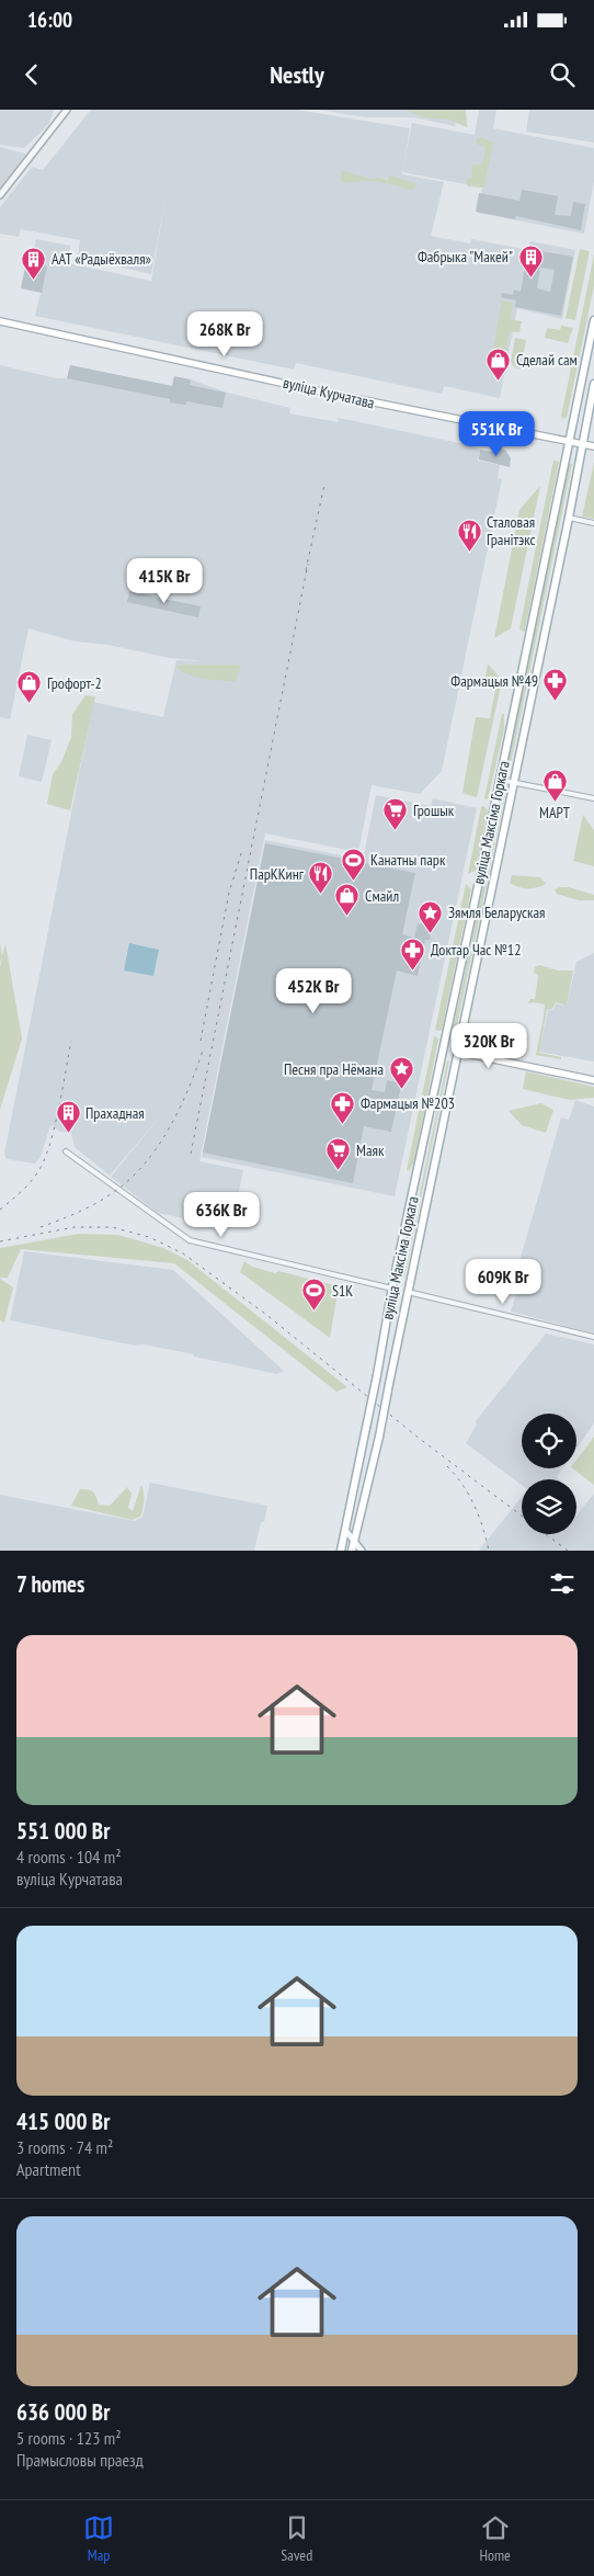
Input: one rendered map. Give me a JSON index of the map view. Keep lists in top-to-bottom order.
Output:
{
  "streets": {
    "main road": ["вуліца Курчатава", "вуліца Максіма Горкага"]
  },
  "crossings": [
    ["вуліца Курчатава", "вуліца Максіма Горкага"]
  ],
  "places": {
    "building": ["Фабрыка \"Макей\"", "ААТ «Радыёхваля»", "Прахадная"],
    "shop": [
      "Сделай сам",
      "Грофорт-2",
      "МАРТ",
      "Смайл"
    ],
    "restaurant": ["Сталовая Гранітэкс", "ПарККинг"],
    "pharmacy": ["Фармацыя №49", "Доктар Час №12", "Фармацыя №203"],
    "supermarket": ["Грошык", "Маяк"],
    "sports": ["Канатны парк", "S1K"],
    "place": ["Зямля Беларуская", "Песня пра Нёмана"]
  },
  "page": {
    "status": "16:00",
    "header": "Nestly",
    "price": [
      "268K Br",
      "551K Br",
      "415K Br",
      "452K Br",
      "320K Br",
      "636K Br",
      "609K Br"
    ],
    "heading": "7 homes",
    "list": [
      {
        "name": "551 000 Br",
        "note": "4 rooms · 104 m² · вуліца Курчатава"
      },
      {
        "name": "415 000 Br",
        "note": "3 rooms · 74 m² · Apartment"
      },
      {
        "name": "636 000 Br",
        "note": "5 rooms · 123 m² · Прамысловы праезд"
      }
    ],
    "tabs": ["Map", "Saved", "Home"]
  }
}
